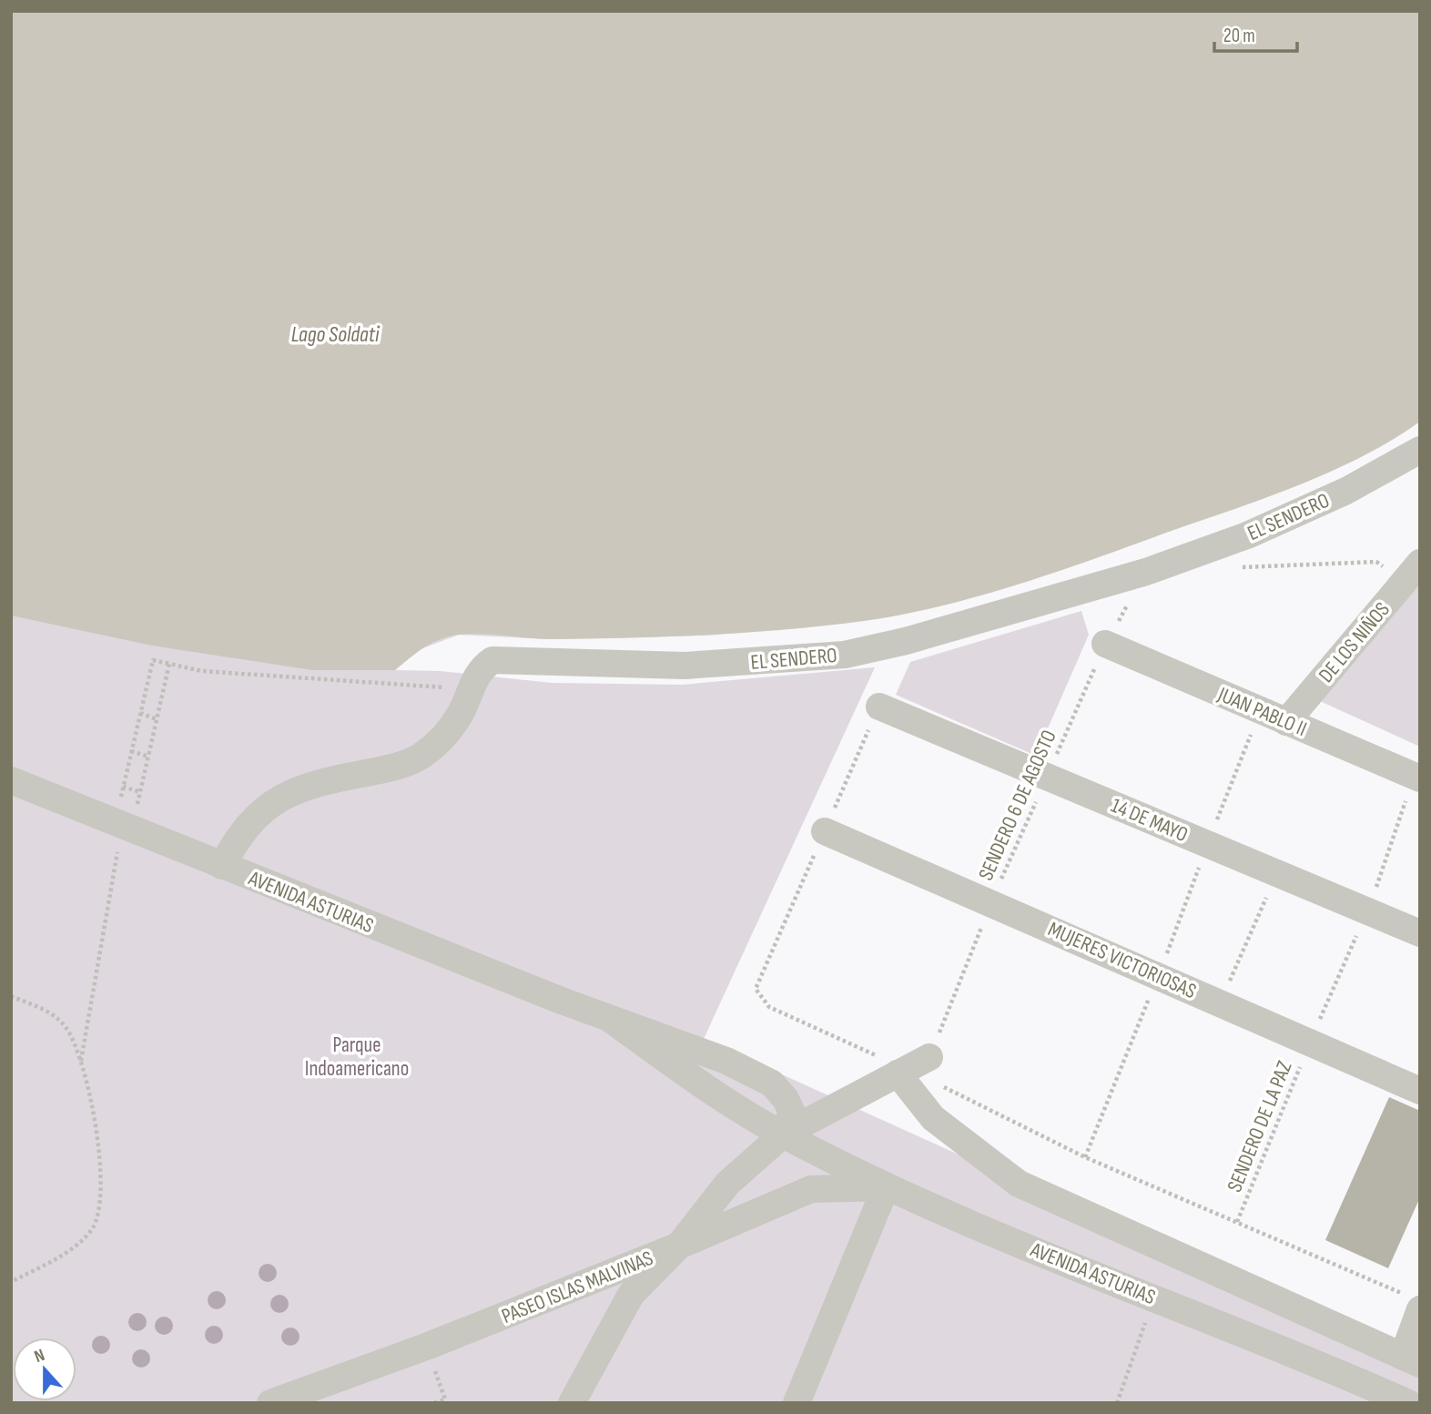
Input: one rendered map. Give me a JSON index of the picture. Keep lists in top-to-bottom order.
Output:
{
  "streets": {
    "street": [
      "EL SENDERO",
      "DE LOS NIÑOS",
      "JUAN PABLO II",
      "14 DE MAYO",
      "AVENIDA ASTURIAS",
      "MUJERES VICTORIOSAS",
      "PASEO ISLAS MALVINAS"
    ],
    "path": ["SENDERO 6 DE AGOSTO", "SENDERO DE LA PAZ"]
  },
  "crossings": [
    ["EL SENDERO", "SENDERO 6 DE AGOSTO"],
    ["EL SENDERO", "AVENIDA ASTURIAS"],
    ["DE LOS NIÑOS", "JUAN PABLO II"],
    ["JUAN PABLO II", "SENDERO 6 DE AGOSTO"],
    ["SENDERO 6 DE AGOSTO", "14 DE MAYO"],
    ["SENDERO 6 DE AGOSTO", "MUJERES VICTORIOSAS"],
    ["AVENIDA ASTURIAS", "PASEO ISLAS MALVINAS"],
    ["MUJERES VICTORIOSAS", "SENDERO DE LA PAZ"]
  ],
  "water": ["Lago Soldati"],
  "parks": ["Parque Indoamericano"],
  "scale_bar": "20 m",
  "north": "top"
}
